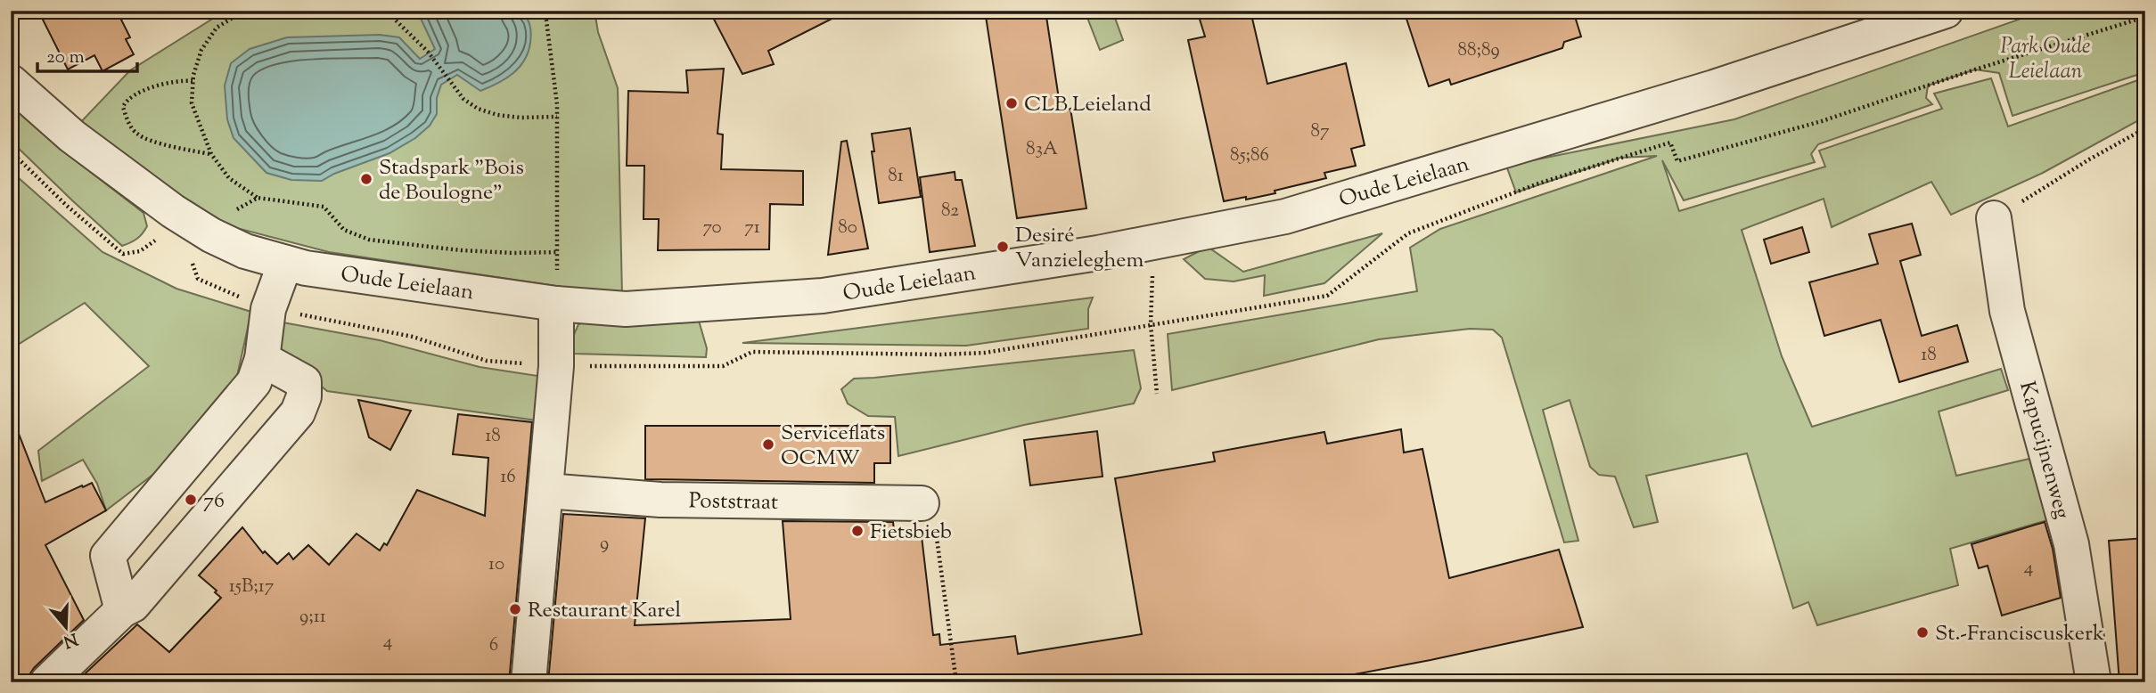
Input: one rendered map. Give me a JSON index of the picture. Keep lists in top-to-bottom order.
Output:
{
  "streets": {
    "street": ["Oude Leielaan", "Kapucijnenweg", "Poststraat"]
  },
  "parks": ["Park Oude Leielaan"],
  "places": [
    "CLB Leieland",
    "Stadspark \"Bois de Boulogne\"",
    "Desiré Vanzieleghem",
    "Serviceflats OCMW",
    "76",
    "Fietsbieb",
    "Restaurant Karel",
    "St.-Franciscuskerk"
  ],
  "house_numbers": [
    "88;89",
    "87",
    "83A",
    "85;86",
    "81",
    "82",
    "70",
    "71",
    "80",
    "18",
    "18",
    "16",
    "9",
    "10",
    "4",
    "15B;17",
    "9;11",
    "4",
    "6"
  ],
  "scale_bar": "20 m",
  "north": "bottom"
}
